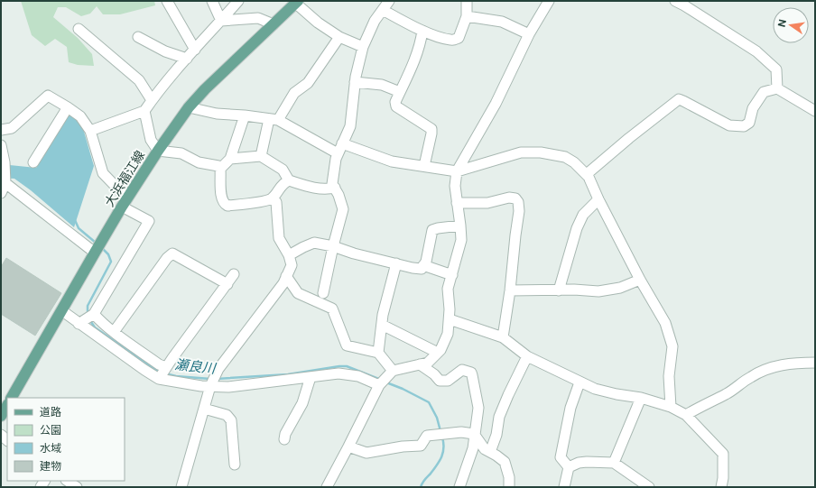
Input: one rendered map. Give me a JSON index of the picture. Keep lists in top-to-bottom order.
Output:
{
  "streets": {
    "main road": ["大浜福江線"]
  },
  "water": ["瀬良川"],
  "legend": [
    "道路",
    "公園",
    "水域",
    "建物"
  ],
  "north": "left"
}
